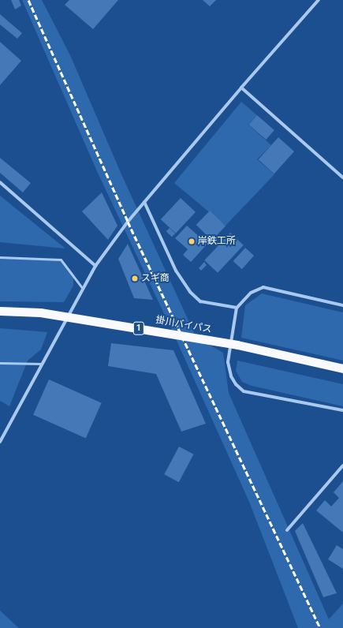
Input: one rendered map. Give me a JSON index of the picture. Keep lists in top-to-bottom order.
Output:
{
  "streets": {
    "highway": ["掛川バイパス", "1"]
  },
  "places": ["岸鉄工所", "スギ商"]
}
